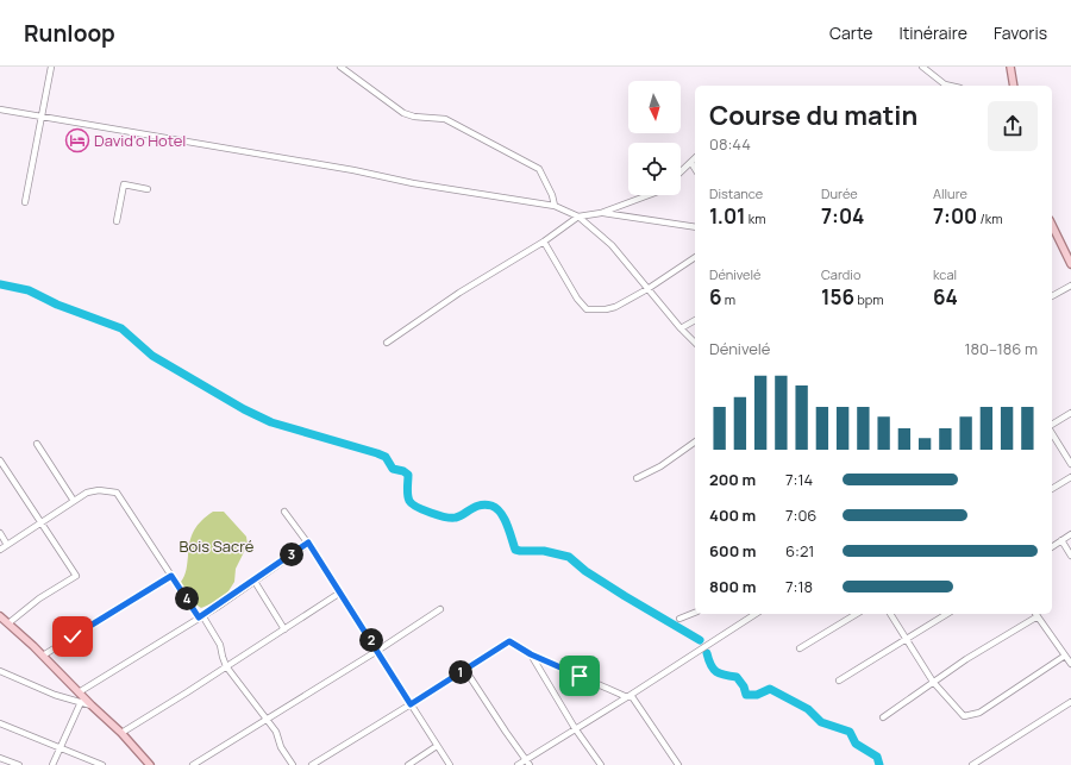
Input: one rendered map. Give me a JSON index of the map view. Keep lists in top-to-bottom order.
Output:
{
  "parks": ["Bois Sacré"],
  "places": {
    "hotel": ["David'o Hotel"]
  },
  "north": "bottom",
  "page": {
    "header": "Runloop",
    "nav": ["Carte", "Itinéraire", "Favoris"],
    "heading": ["Course du matin", "08:44"],
    "stats": [
      ["Distance", "1.01 km"],
      ["Durée", "7:04"],
      ["Allure", "7:00 /km"],
      ["Dénivelé", "6 m"],
      ["Cardio", "156 bpm"],
      ["kcal", "64"]
    ],
    "chart": ["Dénivelé", "180–186 m"],
    "list": [
      {
        "name": "200 m",
        "note": "7:14"
      },
      {
        "name": "400 m",
        "note": "7:06"
      },
      {
        "name": "600 m",
        "note": "6:21"
      },
      {
        "name": "800 m",
        "note": "7:18"
      }
    ],
    "pins": [
      "3",
      "4",
      "2",
      "1"
    ]
  }
}
